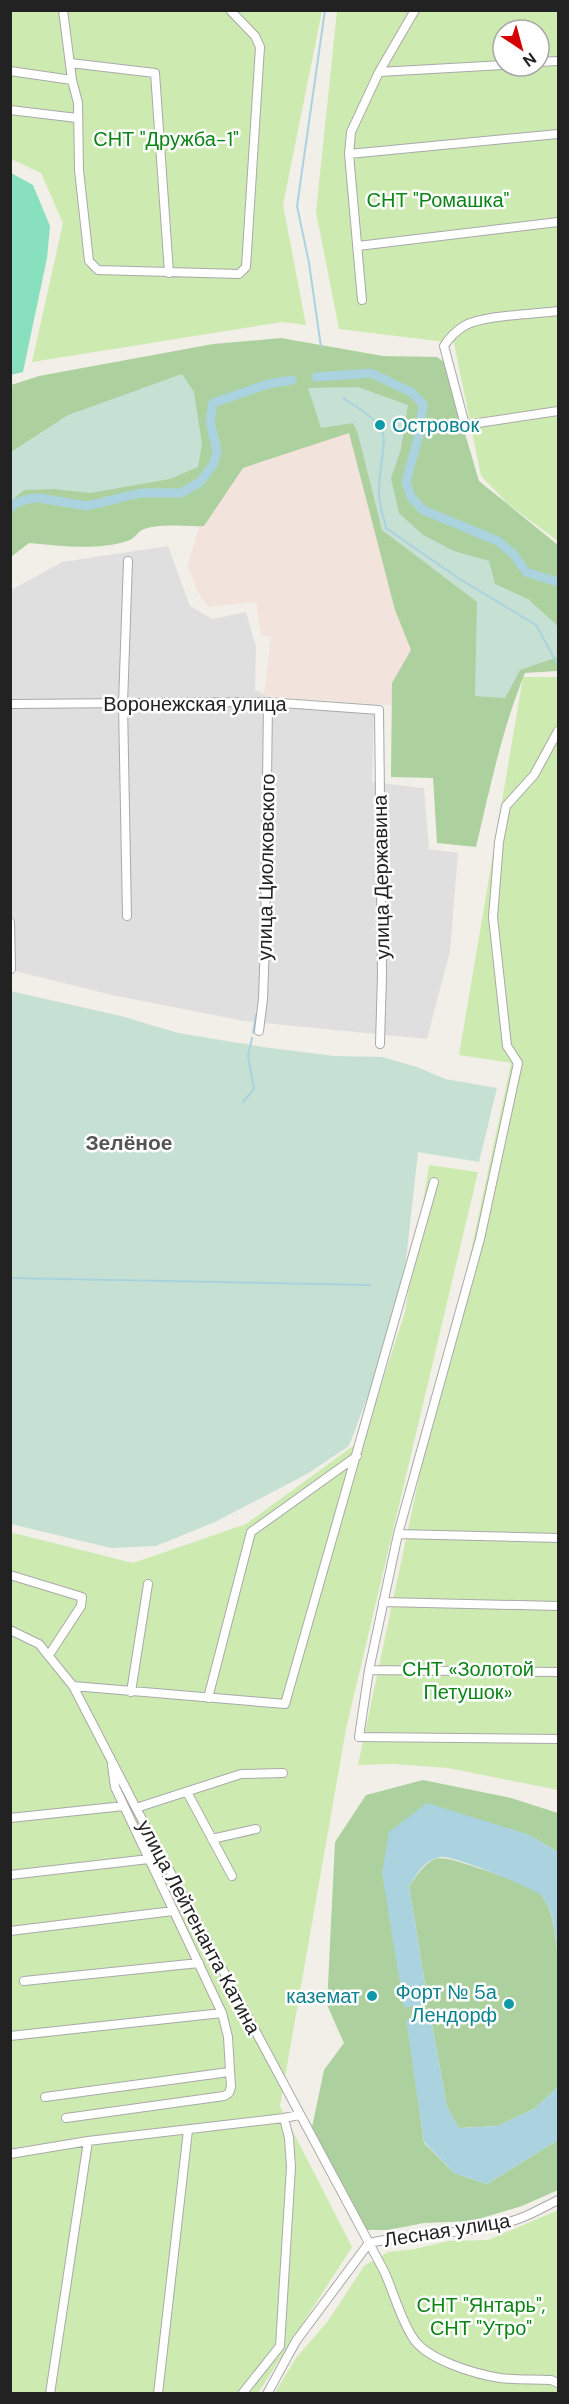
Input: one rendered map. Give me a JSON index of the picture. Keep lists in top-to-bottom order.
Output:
{
  "streets": {
    "street": [
      "Воронежская улица",
      "улица Циолковского",
      "улица Державина",
      "улица Лейтенанта Катина",
      "Лесная улица"
    ]
  },
  "crossings": [
    ["Воронежская улица", "улица Циолковского"],
    ["Воронежская улица", "улица Державина"],
    ["улица Лейтенанта Катина", "Лесная улица"]
  ],
  "districts": ["Зелёное"],
  "parks": [
    "СНТ \"Дружба-1\"",
    "СНТ \"Ромашка\"",
    "СНТ «Золотой Петушок»",
    "СНТ \"Янтарь\", СНТ \"Утро\""
  ],
  "places": ["Островок", "каземат", "Форт № 5а Лендорф"],
  "north": "bottom right"
}
